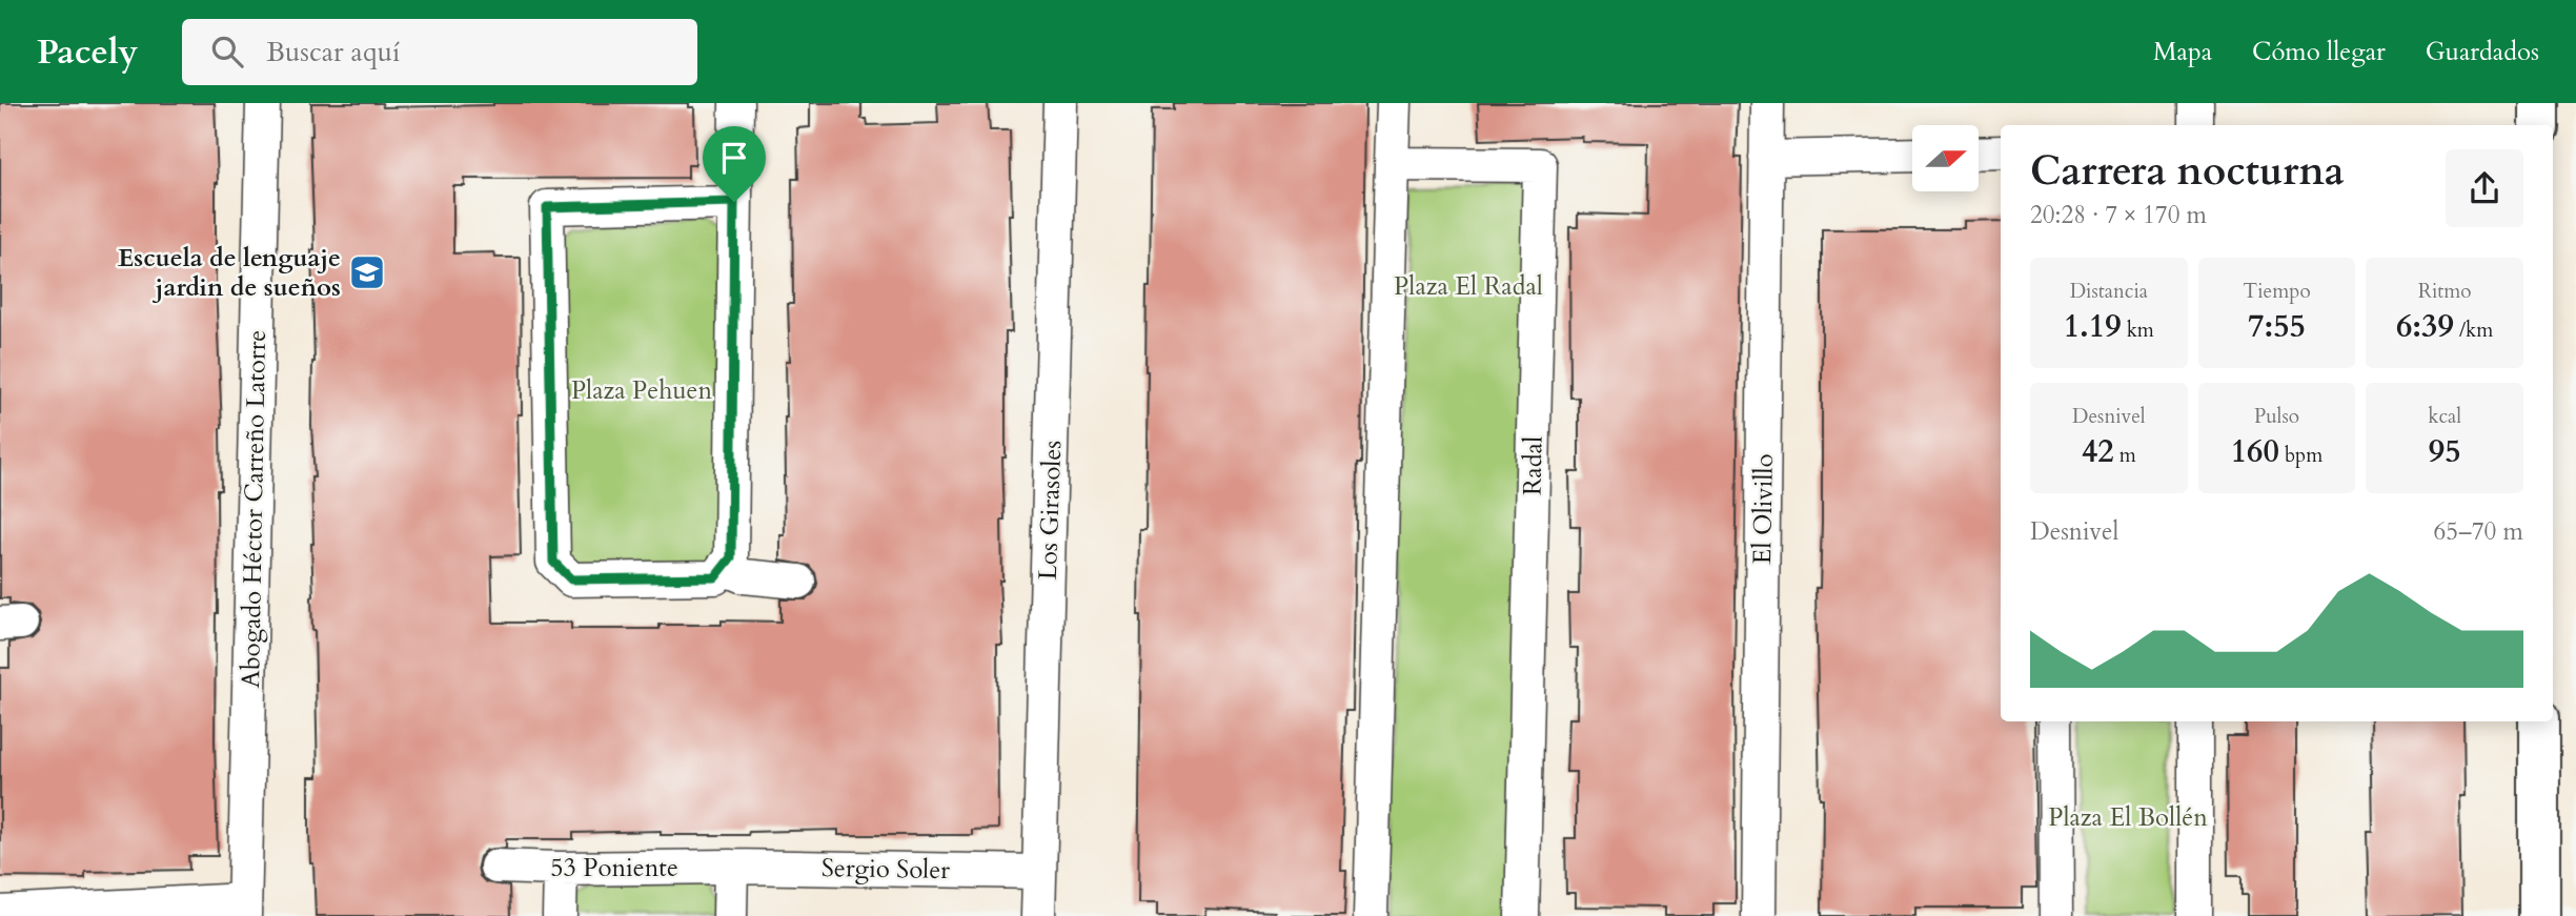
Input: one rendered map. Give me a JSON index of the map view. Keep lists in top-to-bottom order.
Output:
{
  "streets": {
    "street": [
      "Radal",
      "Abogado Héctor Carreño Latorre",
      "El Olivillo",
      "Los Girasoles",
      "53 Poniente",
      "Sergio Soler"
    ]
  },
  "crossings": [
    ["Los Girasoles", "Sergio Soler"],
    ["53 Poniente", "Sergio Soler"]
  ],
  "parks": ["Plaza El Radal", "Plaza Pehuen", "Plaza El Bollén"],
  "places": {
    "school or university": ["Escuela de lenguaje jardin de sueños"]
  },
  "north": "right",
  "page": {
    "header": "Pacely",
    "search": "Buscar aquí",
    "nav": ["Mapa", "Cómo llegar", "Guardados"],
    "heading": ["Carrera nocturna", "20:28 · 7 × 170 m"],
    "stats": [
      ["Distancia", "1.19 km"],
      ["Tiempo", "7:55"],
      ["Ritmo", "6:39 /km"],
      ["Desnivel", "42 m"],
      ["Pulso", "160 bpm"],
      ["kcal", "95"]
    ],
    "chart": ["Desnivel", "65–70 m"]
  }
}
